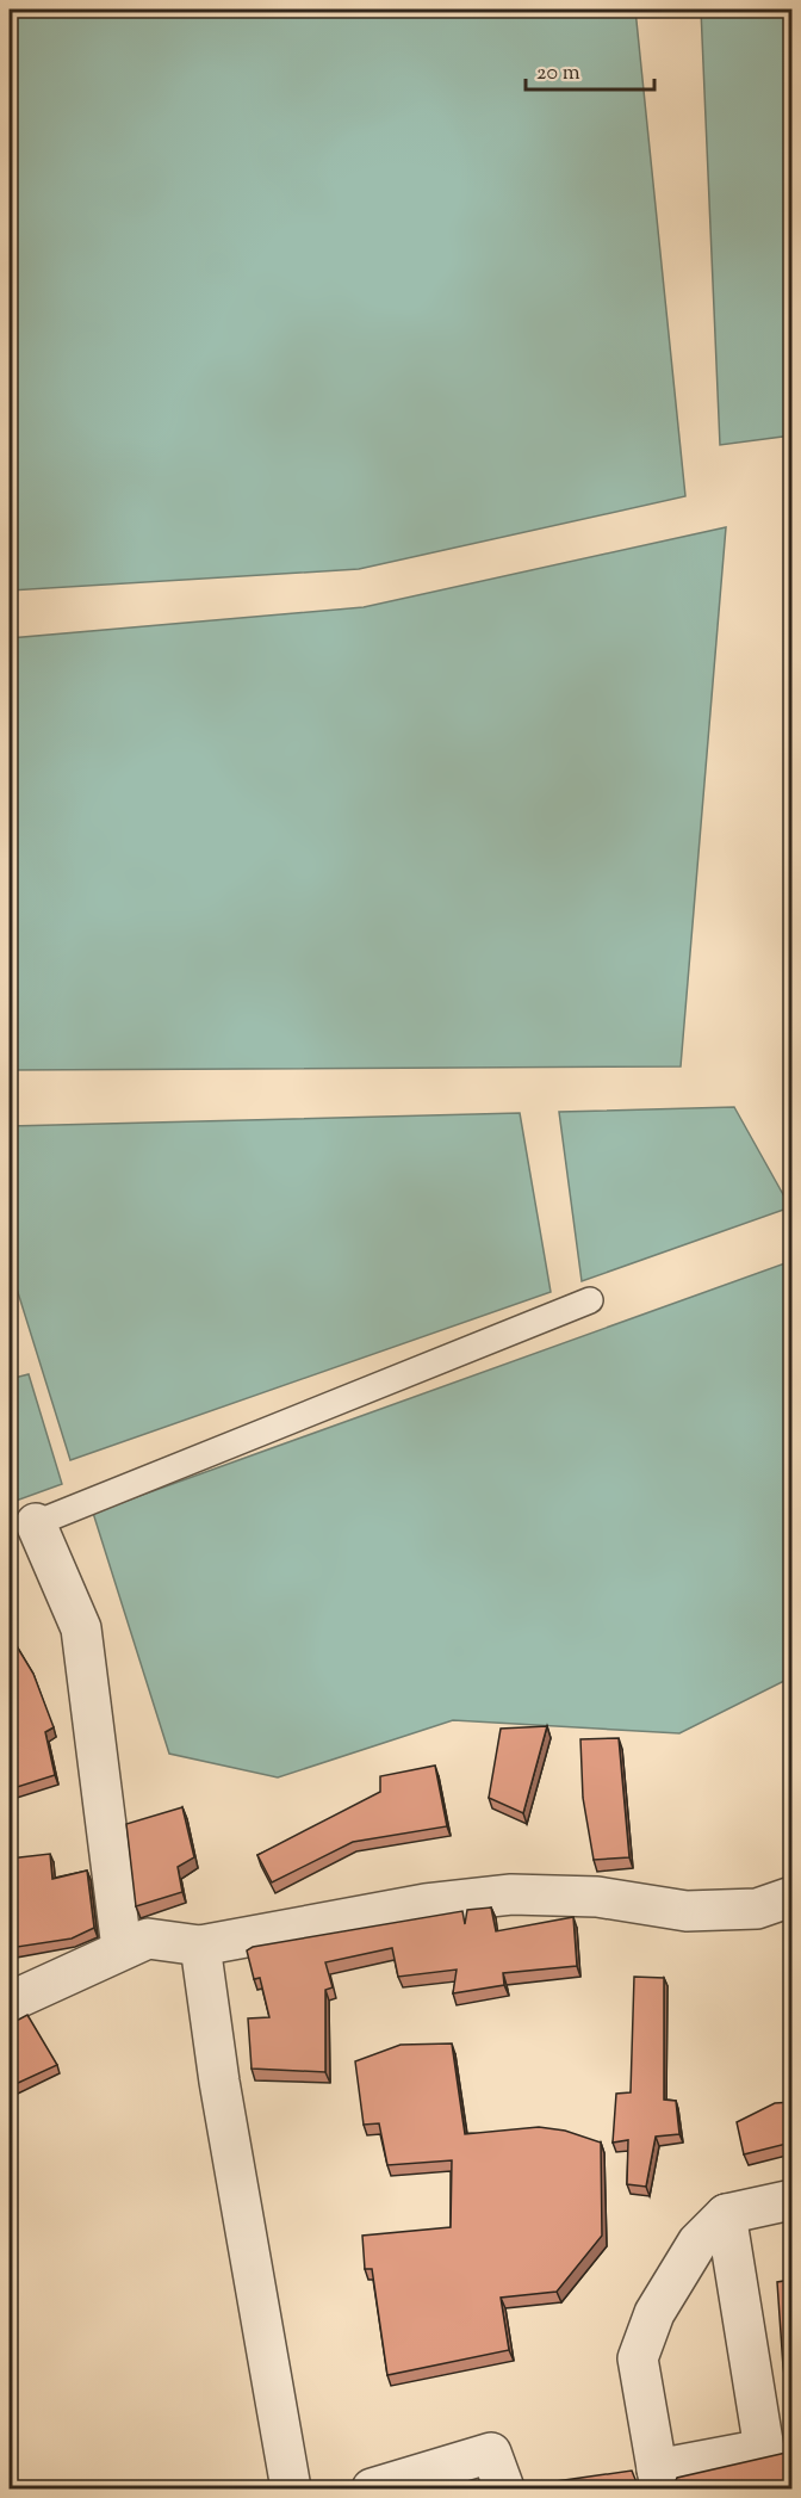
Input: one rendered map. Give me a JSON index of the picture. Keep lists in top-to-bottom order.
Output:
{
  "scale_bar": "20 m"
}
